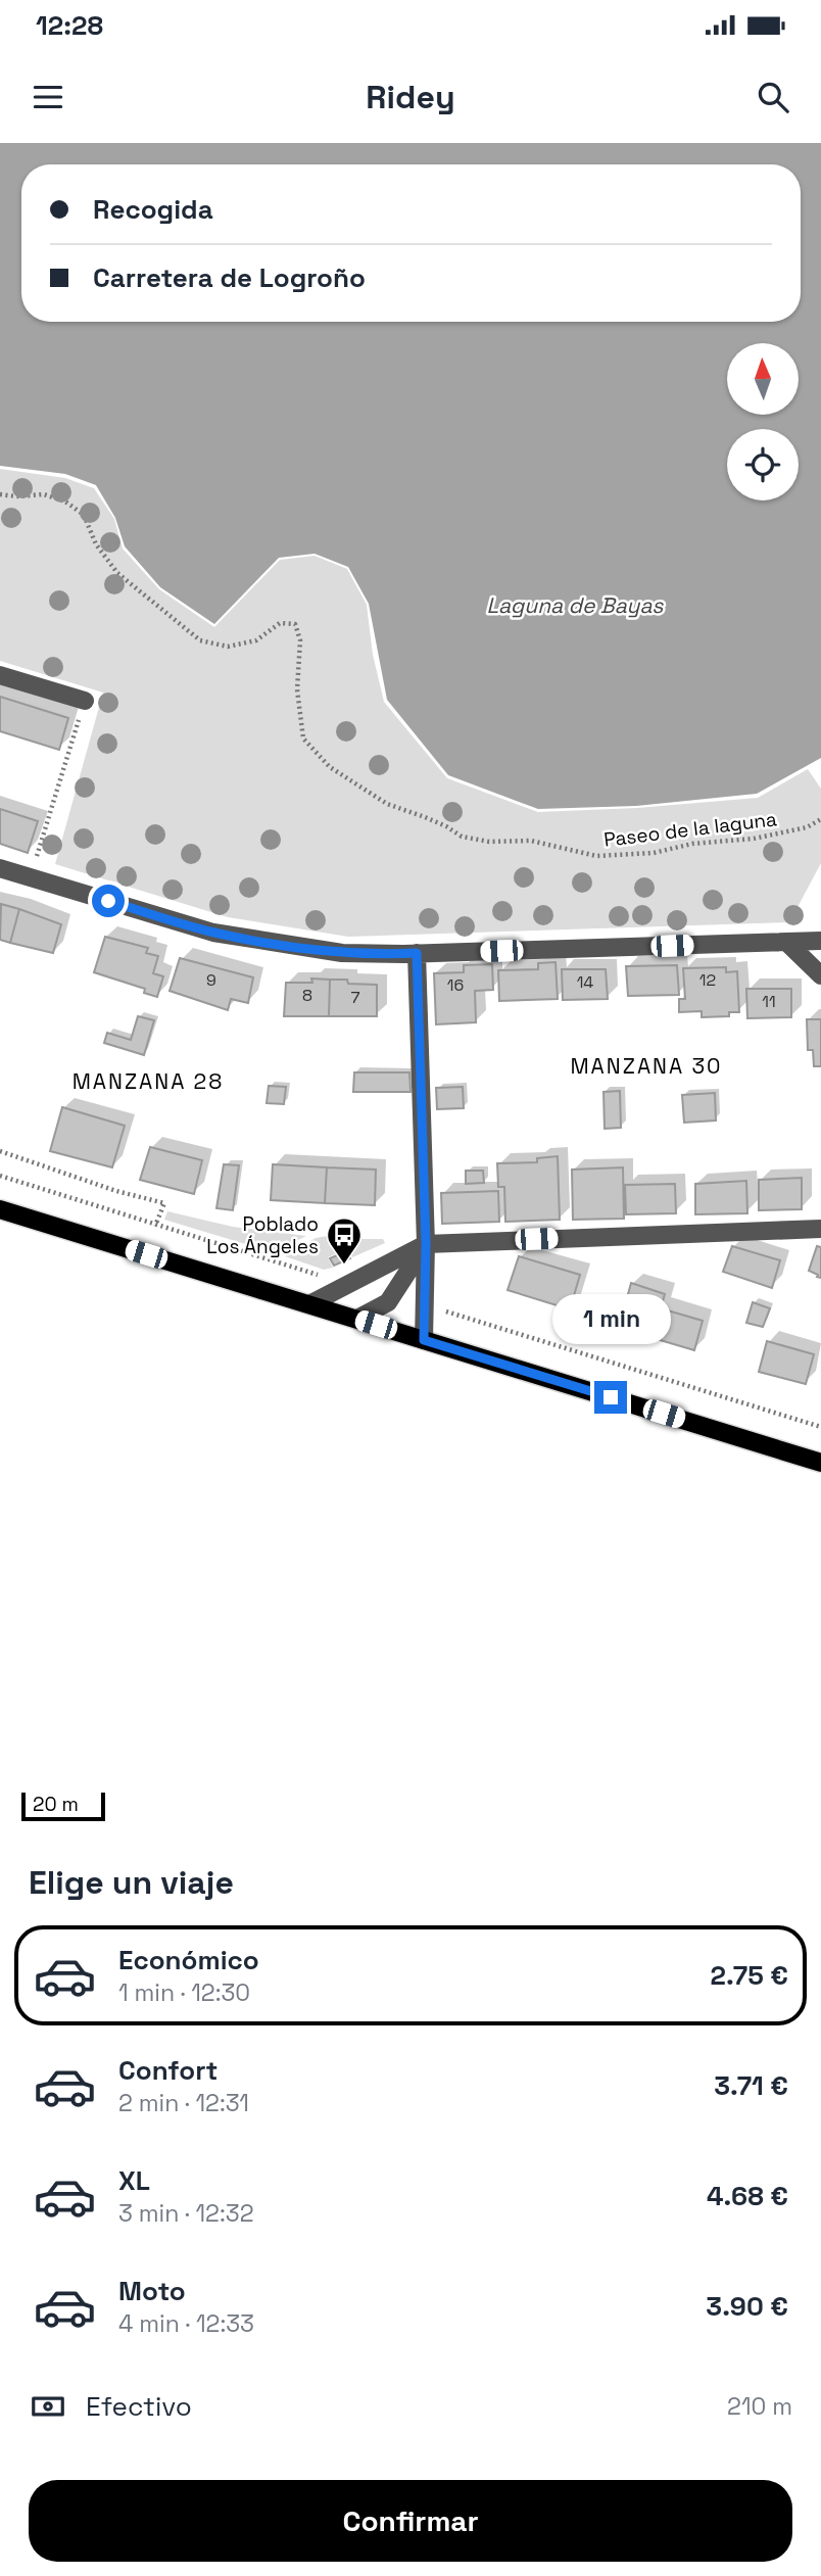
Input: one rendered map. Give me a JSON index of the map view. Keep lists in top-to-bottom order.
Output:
{
  "streets": {
    "path": ["Paseo de la laguna"]
  },
  "districts": ["MANZANA 30", "MANZANA 28"],
  "water": ["Laguna de Bayas"],
  "places": {
    "bus stop": ["Poblado Los Ángeles"]
  },
  "house_numbers": [
    "9",
    "12",
    "14",
    "16",
    "8",
    "7",
    "11"
  ],
  "scale_bar": "20 m",
  "north": "top",
  "page": {
    "status": "12:28",
    "header": "Ridey",
    "banner": ["Recogida", "Carretera de Logroño"],
    "bubble": "1 min",
    "scale": "20 m",
    "heading": "Elige un viaje",
    "list": [
      {
        "name": "Económico",
        "note": "1 min · 12:30",
        "value": "2.75 €"
      },
      {
        "name": "Confort",
        "note": "2 min · 12:31",
        "value": "3.71 €"
      },
      {
        "name": "XL",
        "note": "3 min · 12:32",
        "value": "4.68 €"
      },
      {
        "name": "Moto",
        "note": "4 min · 12:33",
        "value": "3.90 €"
      }
    ],
    "pay": ["Efectivo", "210 m"],
    "buttons": "Confirmar"
  }
}
